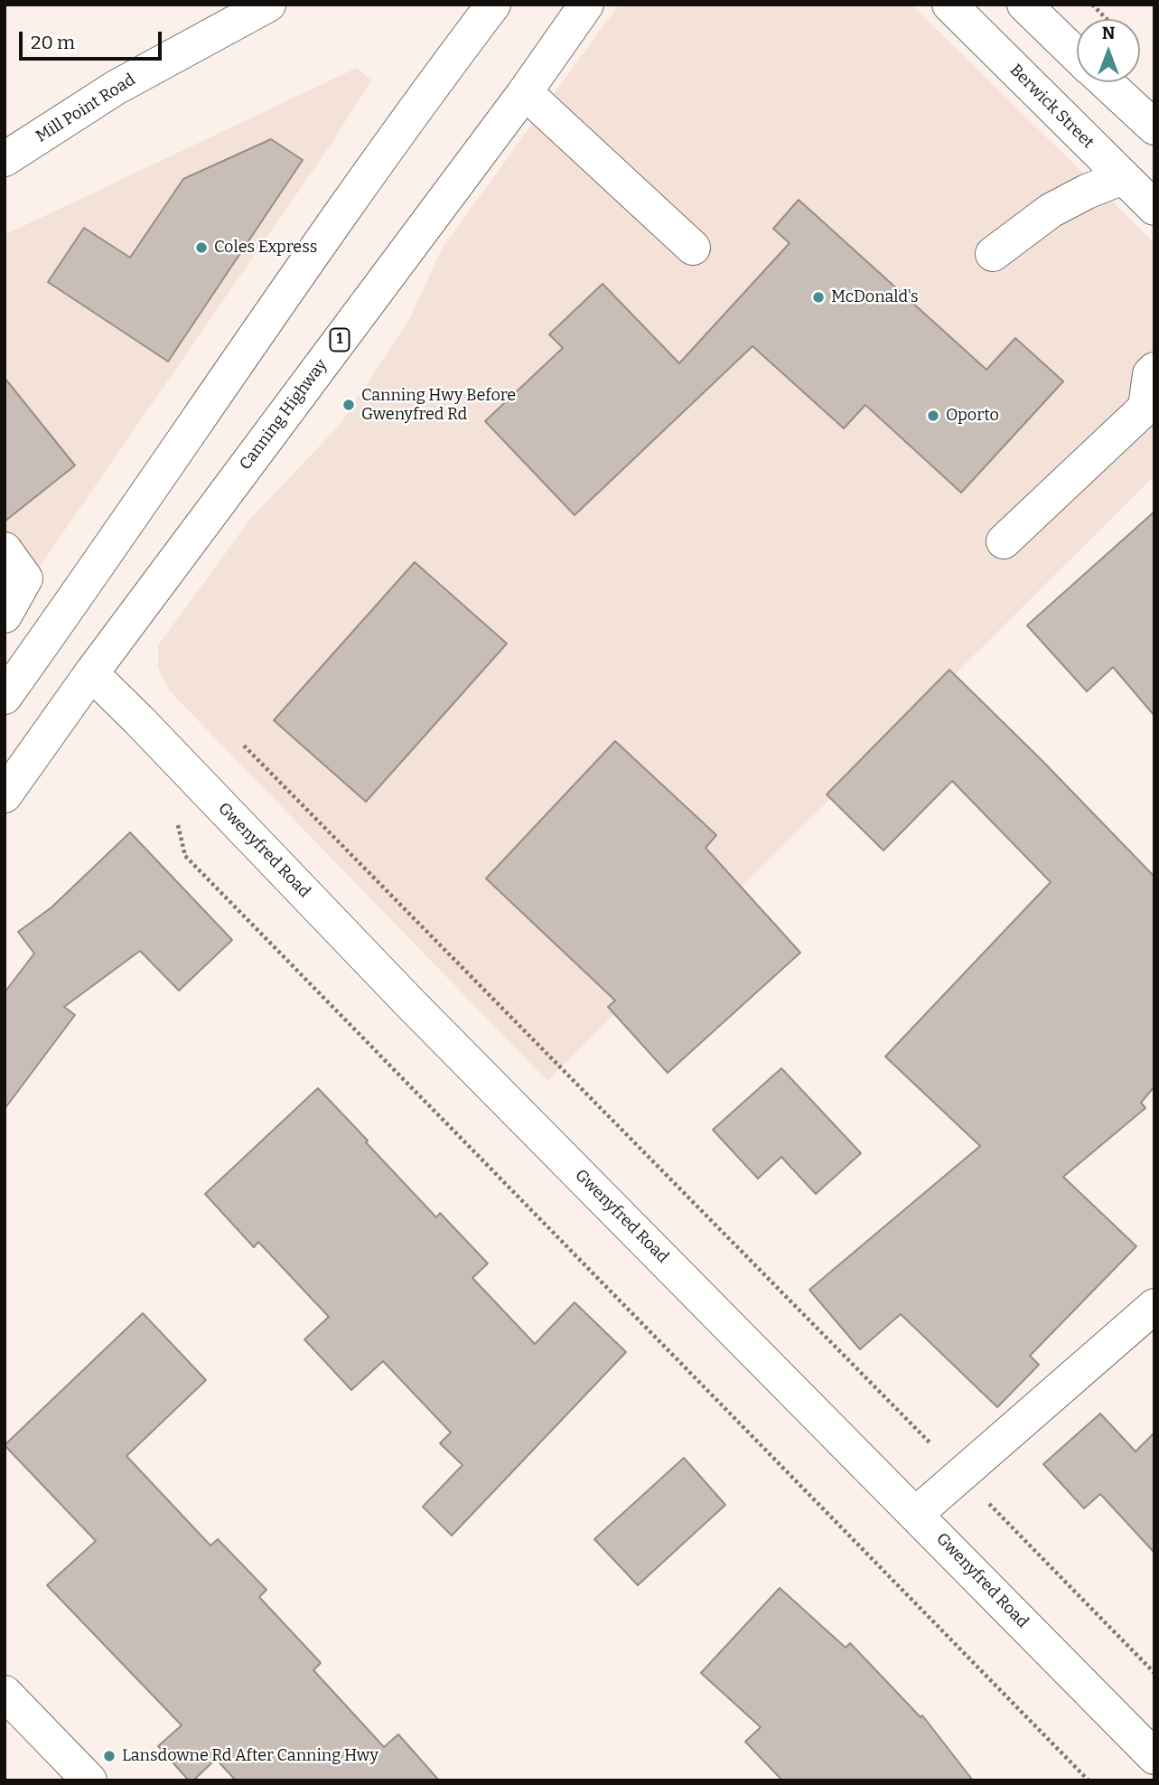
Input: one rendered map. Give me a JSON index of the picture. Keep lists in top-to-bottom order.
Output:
{
  "streets": {
    "main road": [
      "Berwick Street",
      "Mill Point Road",
      "1",
      "Canning Highway",
      "Gwenyfred Road"
    ]
  },
  "crossings": [
    ["Canning Highway", "Gwenyfred Road"]
  ],
  "places": [
    "Coles Express",
    "McDonald's",
    "Canning Hwy Before Gwenyfred Rd",
    "Oporto",
    "Lansdowne Rd After Canning Hwy"
  ],
  "scale_bar": "20 m",
  "north": "top"
}
